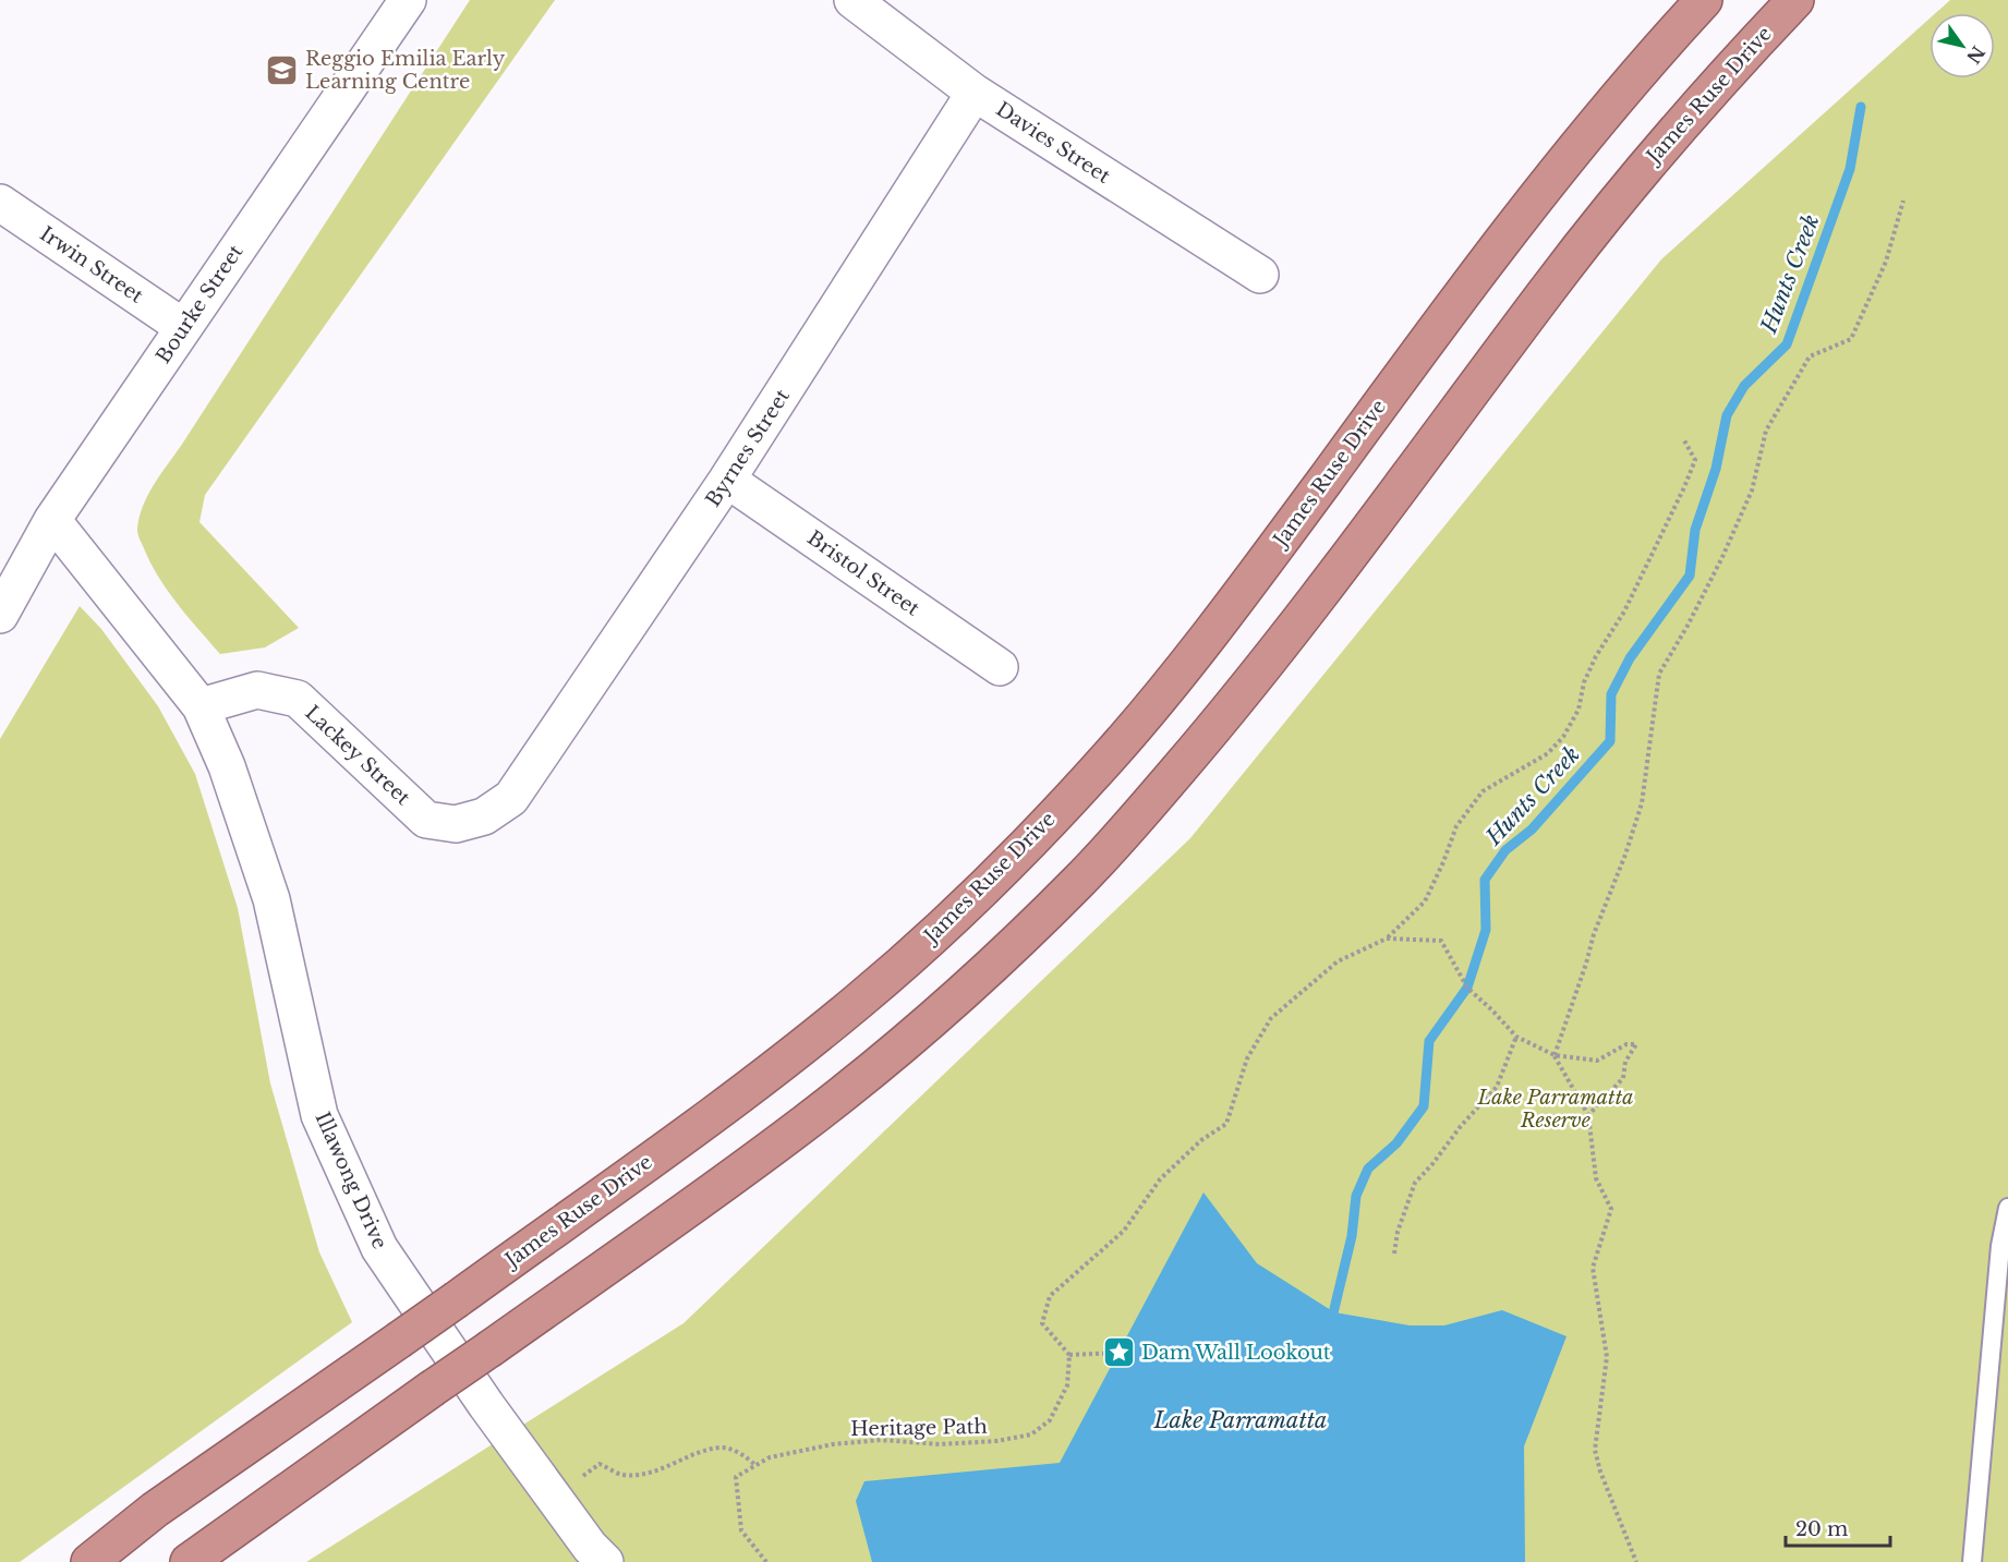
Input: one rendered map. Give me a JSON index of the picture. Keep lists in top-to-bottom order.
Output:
{
  "streets": {
    "highway": ["James Ruse Drive"],
    "street": [
      "Davies Street",
      "Irwin Street",
      "Bourke Street",
      "Byrnes Street",
      "Bristol Street",
      "Lackey Street",
      "Illawong Drive"
    ],
    "path": ["Heritage Path"]
  },
  "crossings": [
    ["Davies Street", "Byrnes Street"],
    ["Irwin Street", "Bourke Street"],
    ["Byrnes Street", "Bristol Street"],
    ["Byrnes Street", "Lackey Street"],
    ["Lackey Street", "Illawong Drive"]
  ],
  "water": ["Hunts Creek", "Lake Parramatta"],
  "parks": ["Lake Parramatta Reserve"],
  "places": {
    "school or university": ["Reggio Emilia Early Learning Centre"],
    "place": ["Dam Wall Lookout"]
  },
  "scale_bar": "20 m",
  "north": "bottom right"
}
